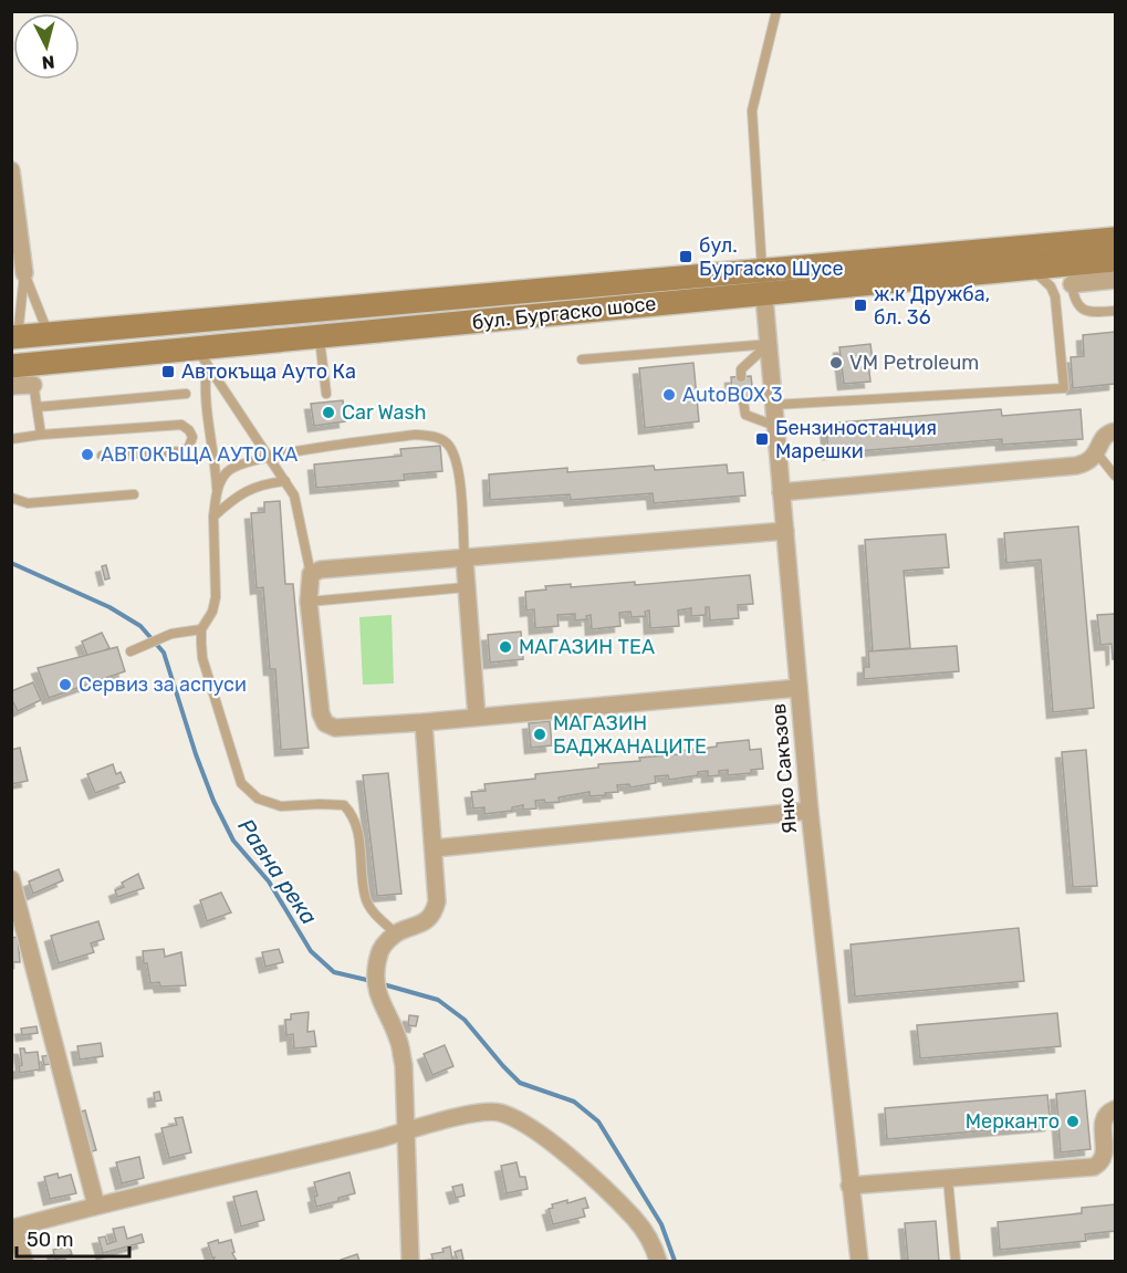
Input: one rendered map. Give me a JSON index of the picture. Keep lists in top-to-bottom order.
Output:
{
  "streets": {
    "main road": ["бул. Бургаско шосе"],
    "street": ["Янко Сакъзов"]
  },
  "crossings": [
    ["бул. Бургаско шосе", "Янко Сакъзов"]
  ],
  "water": ["Равна река"],
  "places": {
    "transit": [
      "бул. Бургаско Шусе",
      "ж.к Дружба, бл. 36",
      "Автокъща Ауто Ка",
      "Бензиностанция Марешки"
    ],
    "other": [
      "VM Petroleum",
      "AutoBOX 3",
      "Car Wash",
      "АВТОКЪЩА АУТО КА",
      "МАГАЗИН ТЕА",
      "Сервиз за аспуси",
      "МАГАЗИН БАДЖАНАЦИТЕ",
      "Мерканто"
    ]
  },
  "scale_bar": "50 m",
  "north": "bottom"
}
